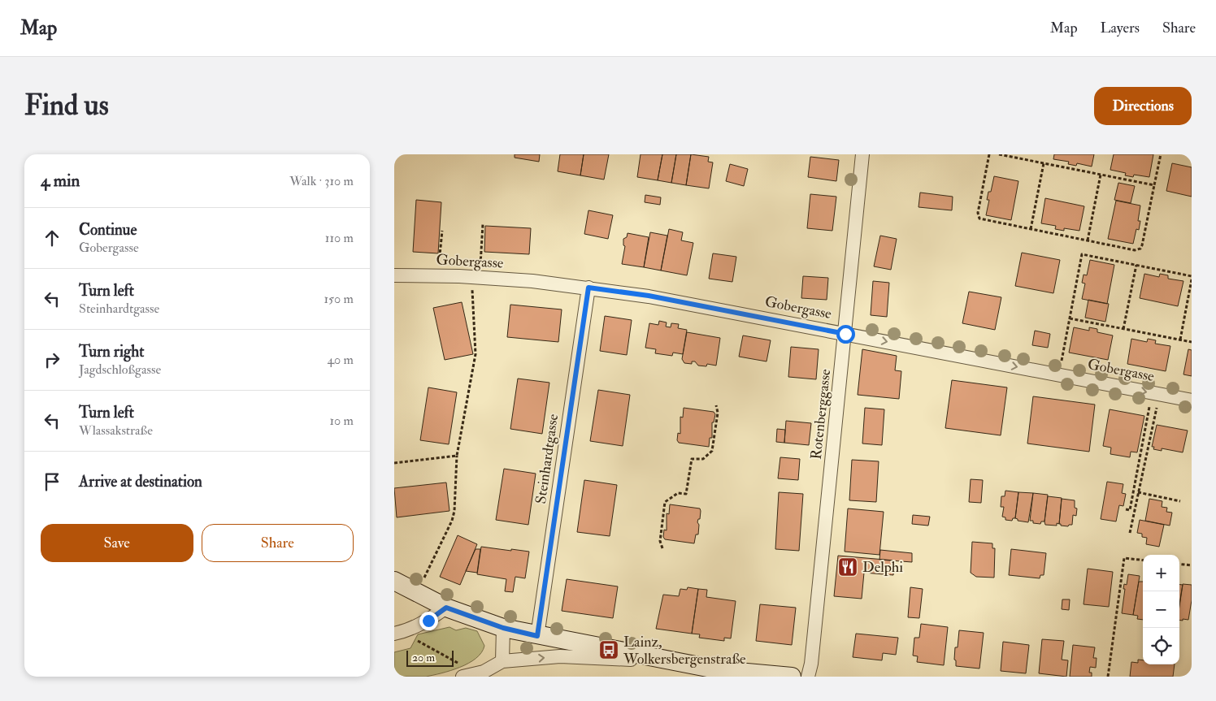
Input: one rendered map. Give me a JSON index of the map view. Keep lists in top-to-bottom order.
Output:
{
  "streets": {
    "street": ["Gobergasse", "Rotenberggasse", "Steinhardtgasse"]
  },
  "crossings": [
    ["Gobergasse", "Rotenberggasse"],
    ["Gobergasse", "Steinhardtgasse"]
  ],
  "one_way": ["Gobergasse"],
  "places": {
    "restaurant": ["Delphi"],
    "bus stop": ["Lainz, Wolkersbergenstraße"]
  },
  "scale_bar": "20 m",
  "page": {
    "header": "Map",
    "nav": ["Map", "Layers", "Share"],
    "buttons": [
      "Directions",
      ["Save", "Share"]
    ],
    "title": "Find us",
    "heading": ["4 min", "Walk · 310 m"],
    "list": [
      ["Continue", "Gobergasse", "110 m"],
      ["Turn left", "Steinhardtgasse", "150 m"],
      ["Turn right", "Jagdschloßgasse", "40 m"],
      ["Turn left", "Wlassakstraße", "10 m"],
      "Arrive at destination"
    ],
    "map_buttons": ["+", "−"],
    "scale": "20 m"
  }
}
